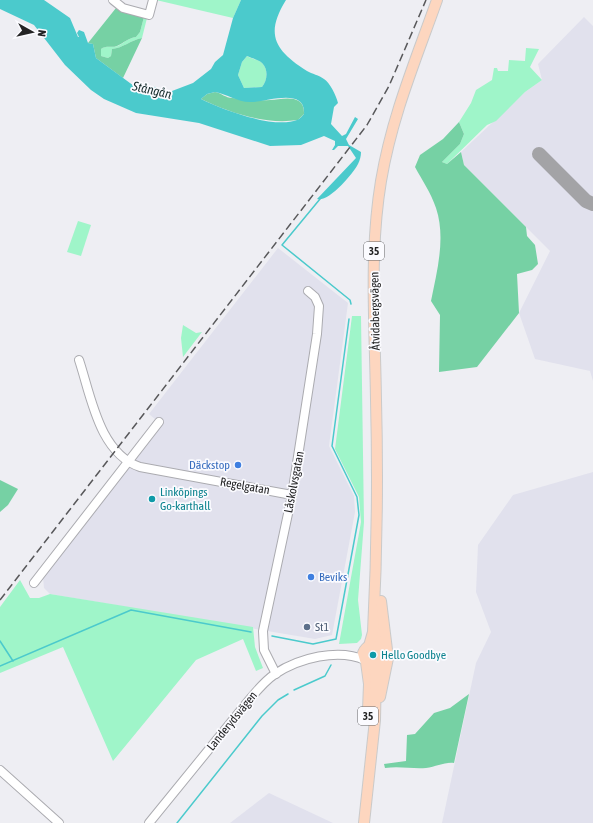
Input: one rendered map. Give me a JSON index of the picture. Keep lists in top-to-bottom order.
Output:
{
  "streets": {
    "main road": ["35", "Åtvidabergsvägen"],
    "street": ["Låskolvsgatan", "Regelgatan", "Landerydsvägen"]
  },
  "crossings": [
    ["35", "Åtvidabergsvägen"],
    ["35", "Landerydsvägen"],
    ["Åtvidabergsvägen", "Landerydsvägen"],
    ["Låskolvsgatan", "Regelgatan"],
    ["Låskolvsgatan", "Landerydsvägen"]
  ],
  "water": ["Stångån"],
  "places": [
    "Däckstop",
    "Linköpings Go-karthall",
    "Beviks",
    "St1",
    "Hello Goodbye"
  ],
  "north": "right"
}
